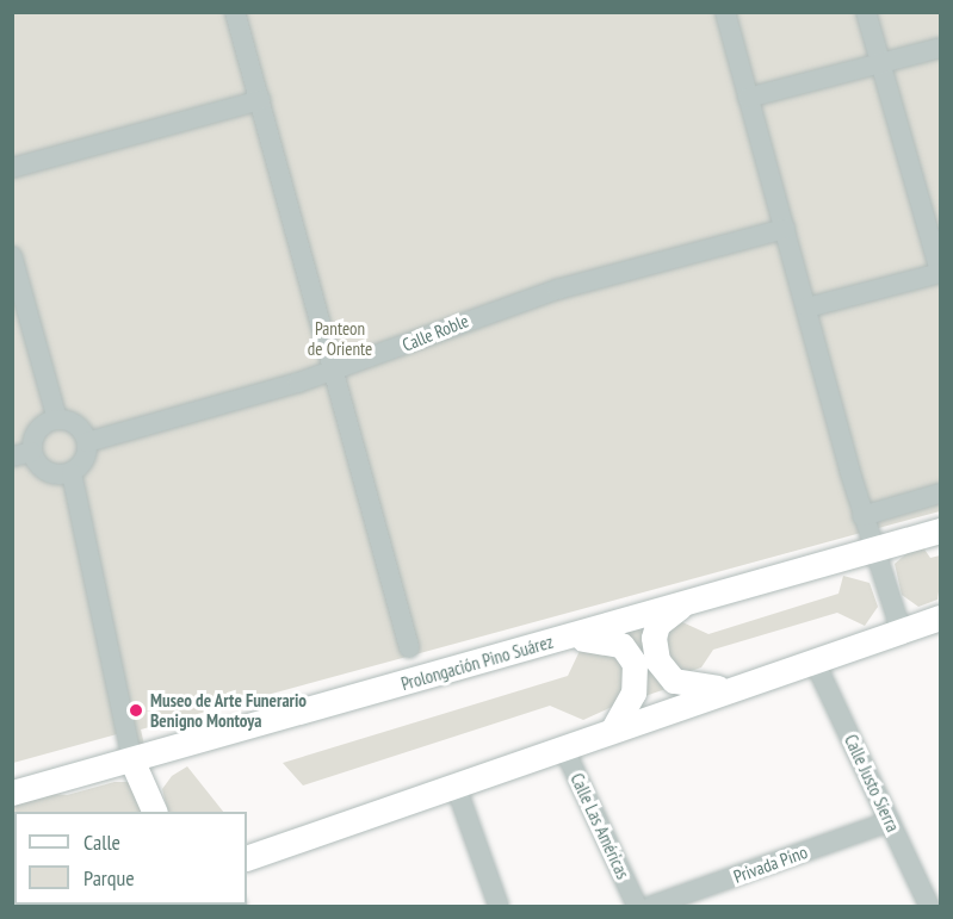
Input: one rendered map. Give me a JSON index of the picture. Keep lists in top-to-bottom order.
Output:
{
  "streets": {
    "main road": ["Prolongación Pino Suárez"],
    "street": [
      "Calle Roble",
      "Calle Justo Sierra",
      "Calle Las Américas",
      "Privada Pino"
    ]
  },
  "crossings": [
    ["Calle Justo Sierra", "Privada Pino"]
  ],
  "parks": ["Panteon de Oriente"],
  "places": ["Museo de Arte Funerario Benigno Montoya"],
  "legend": ["Calle", "Parque"]
}
